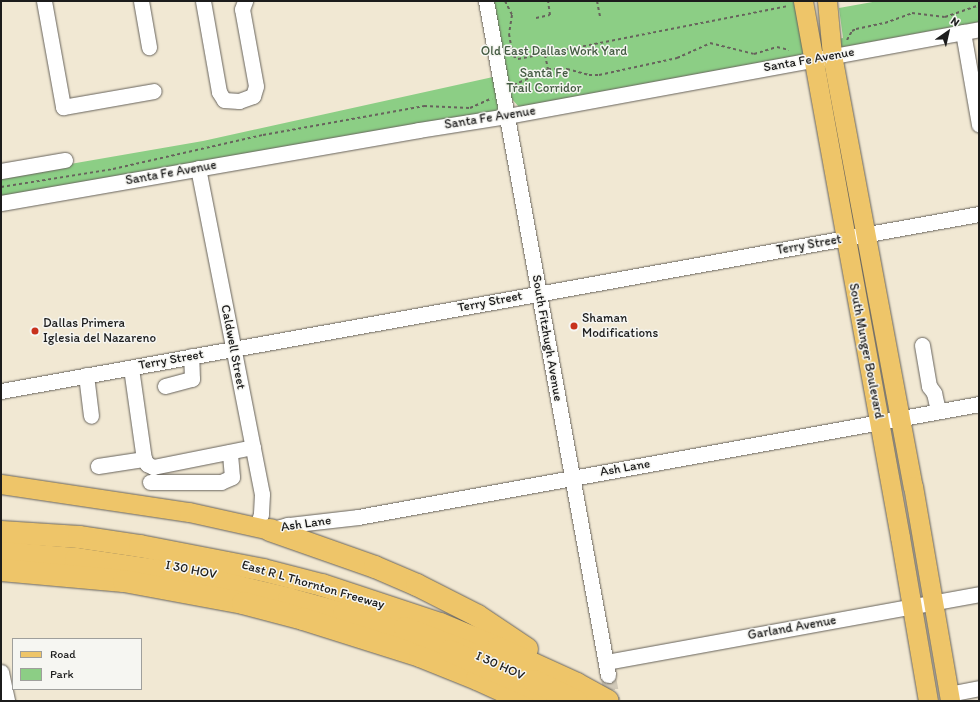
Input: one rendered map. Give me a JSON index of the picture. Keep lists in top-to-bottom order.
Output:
{
  "streets": {
    "highway": ["I 30 HOV", "East R L Thornton Freeway"],
    "main road": ["South Munger Boulevard"],
    "street": [
      "Santa Fe Avenue",
      "Terry Street",
      "South Fitzhugh Avenue",
      "Caldwell Street",
      "Ash Lane",
      "Garland Avenue"
    ]
  },
  "crossings": [
    ["Santa Fe Avenue", "South Fitzhugh Avenue"],
    ["Santa Fe Avenue", "Caldwell Street"],
    ["Santa Fe Avenue", "South Munger Boulevard"],
    ["Terry Street", "South Fitzhugh Avenue"],
    ["Terry Street", "Caldwell Street"],
    ["Terry Street", "South Munger Boulevard"],
    ["South Fitzhugh Avenue", "Ash Lane"],
    ["South Fitzhugh Avenue", "Garland Avenue"],
    ["Caldwell Street", "Ash Lane"],
    ["South Munger Boulevard", "Ash Lane"],
    ["South Munger Boulevard", "Garland Avenue"],
    ["I 30 HOV", "East R L Thornton Freeway"]
  ],
  "parks": ["Old East Dallas Work Yard", "Santa Fe Trail Corridor"],
  "places": ["Shaman Modifications", "Dallas Primera Iglesia del Nazareno"],
  "legend": ["Road", "Park"],
  "north": "top right"
}
